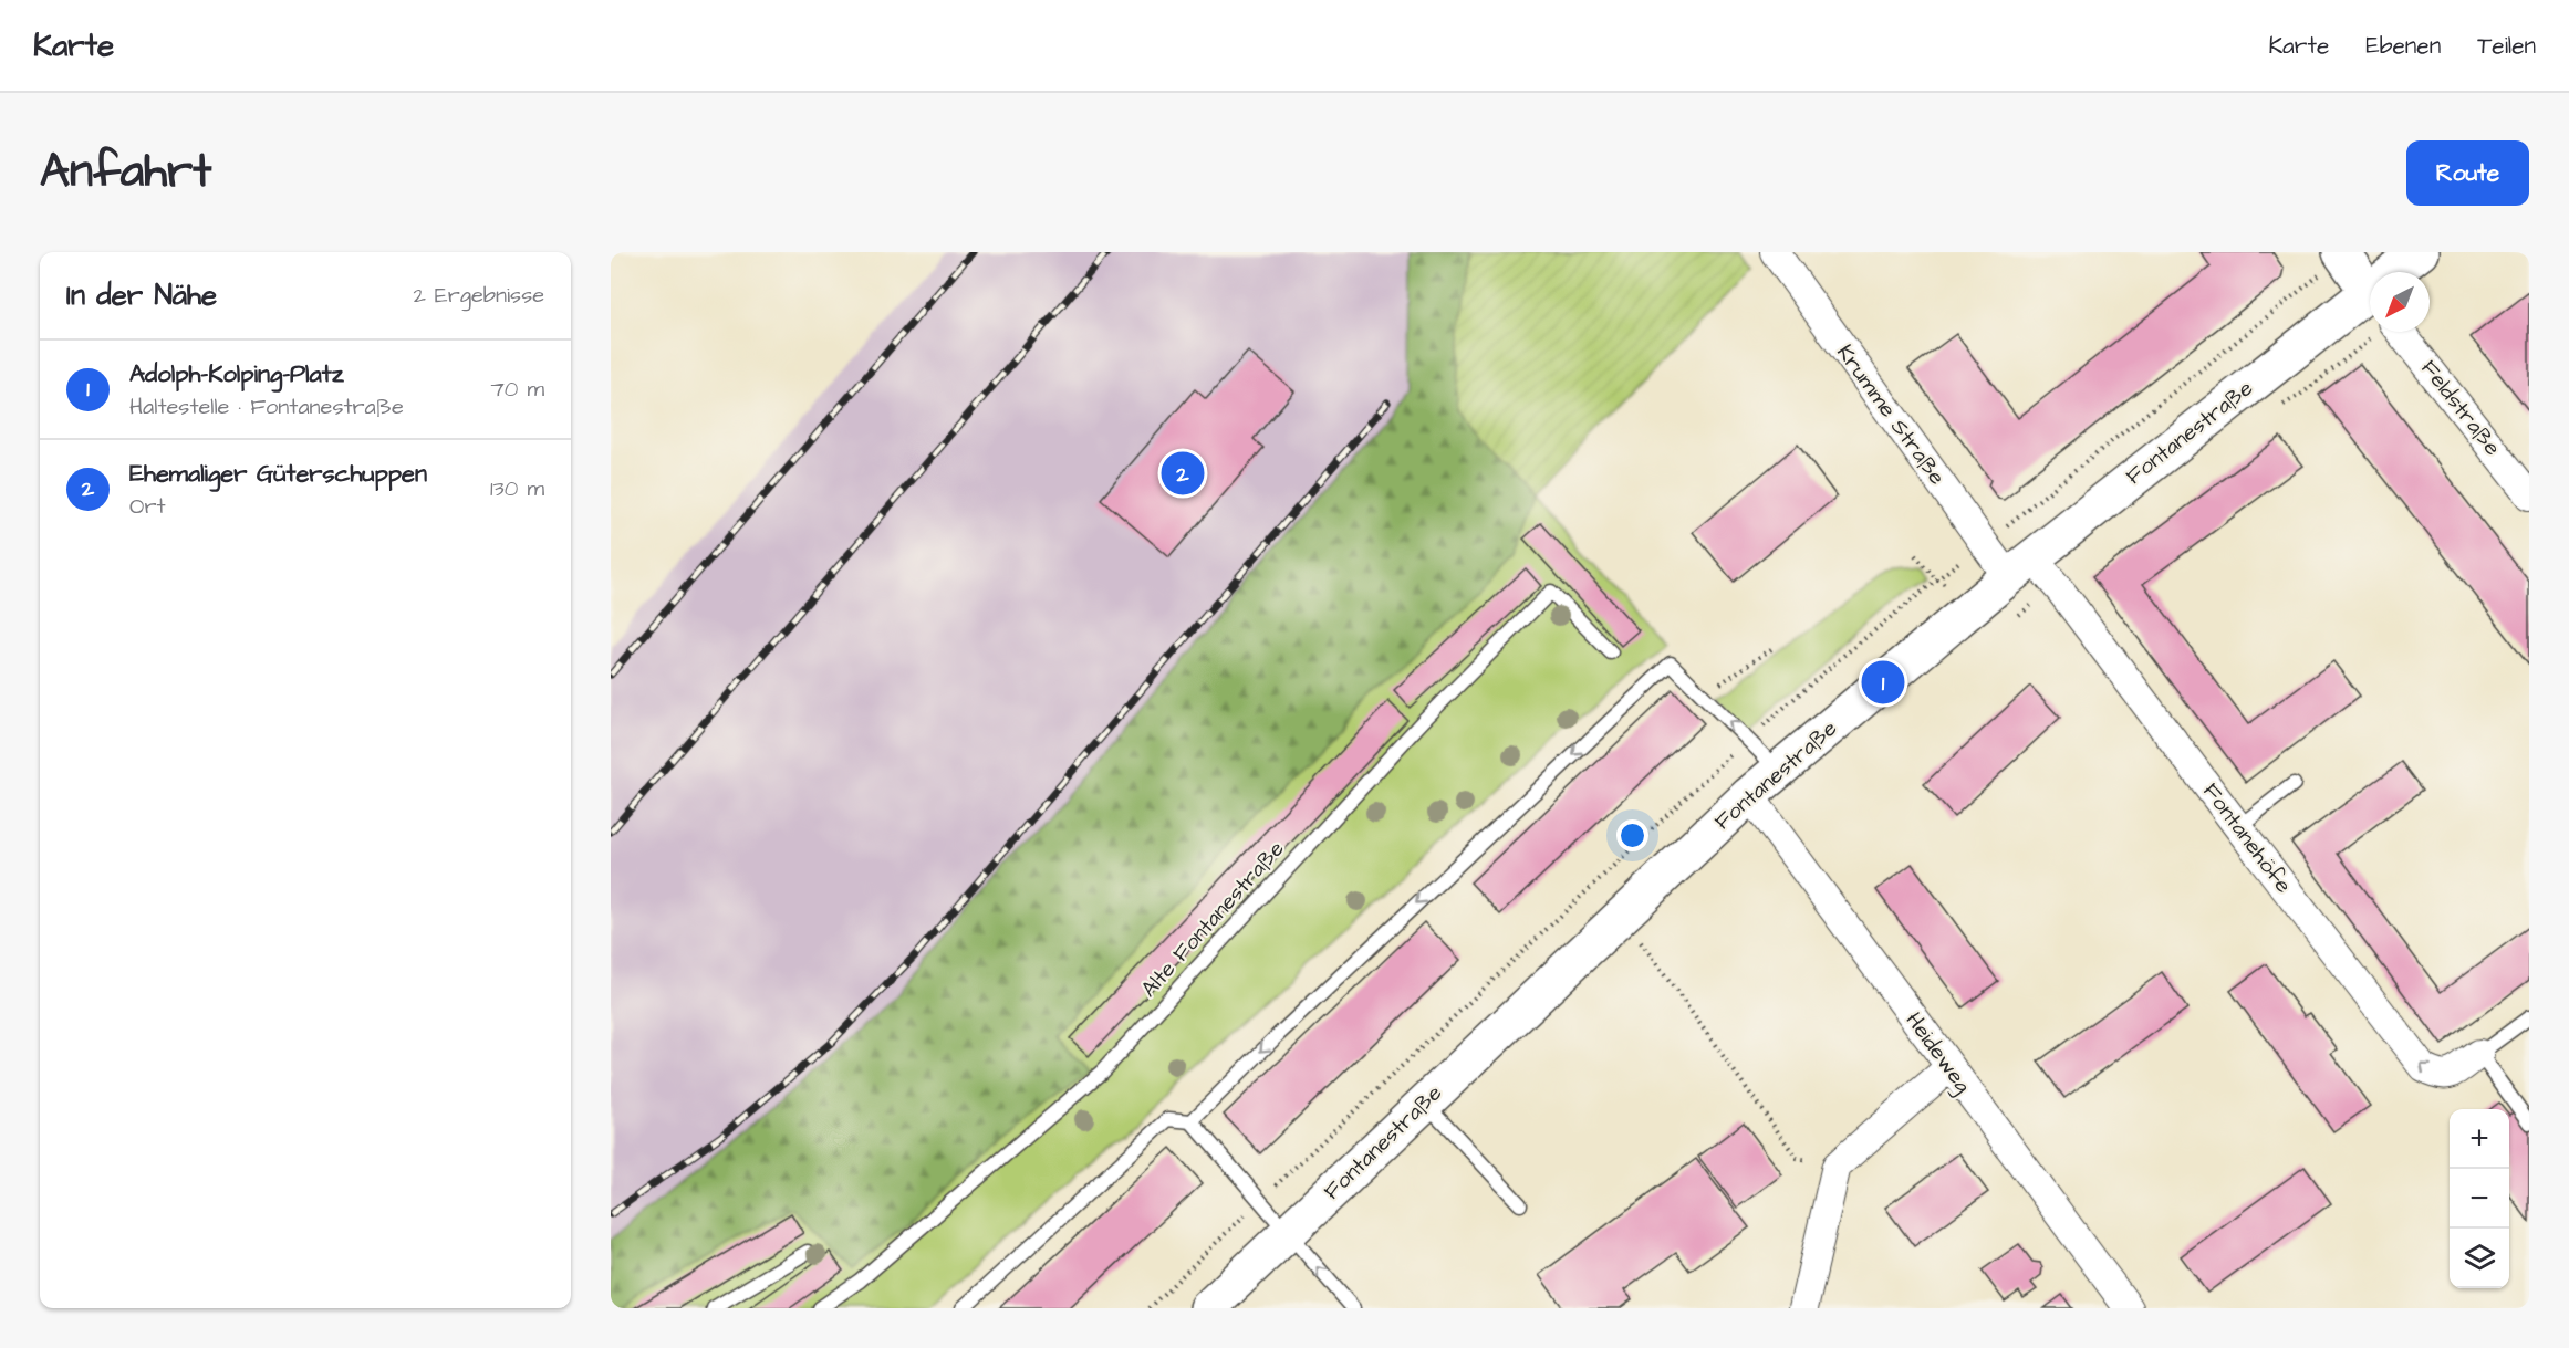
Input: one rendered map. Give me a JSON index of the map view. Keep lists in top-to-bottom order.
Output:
{
  "streets": {
    "street": [
      "Feldstraße",
      "Krumme Straße",
      "Fontanestraße",
      "Fontanehöfe",
      "Heideweg"
    ],
    "lane": ["Alte Fontanestraße"]
  },
  "crossings": [
    ["Krumme Straße", "Fontanestraße"],
    ["Krumme Straße", "Fontanehöfe"],
    ["Fontanestraße", "Fontanehöfe"],
    ["Fontanestraße", "Heideweg"]
  ],
  "one_way": ["Fontanehöfe"],
  "north": "bottom left",
  "page": {
    "header": "Karte",
    "nav": ["Karte", "Ebenen", "Teilen"],
    "title": "Anfahrt",
    "buttons": "Route",
    "heading": ["In der Nähe", "2 Ergebnisse"],
    "list": [
      {
        "mark": "1",
        "name": "Adolph-Kolping-Platz",
        "note": "Haltestelle · Fontanestraße",
        "value": "70 m"
      },
      {
        "mark": "2",
        "name": "Ehemaliger Güterschuppen",
        "note": "Ort",
        "value": "130 m"
      }
    ],
    "pins": ["2", "1"],
    "map_buttons": ["+", "−"]
  }
}
